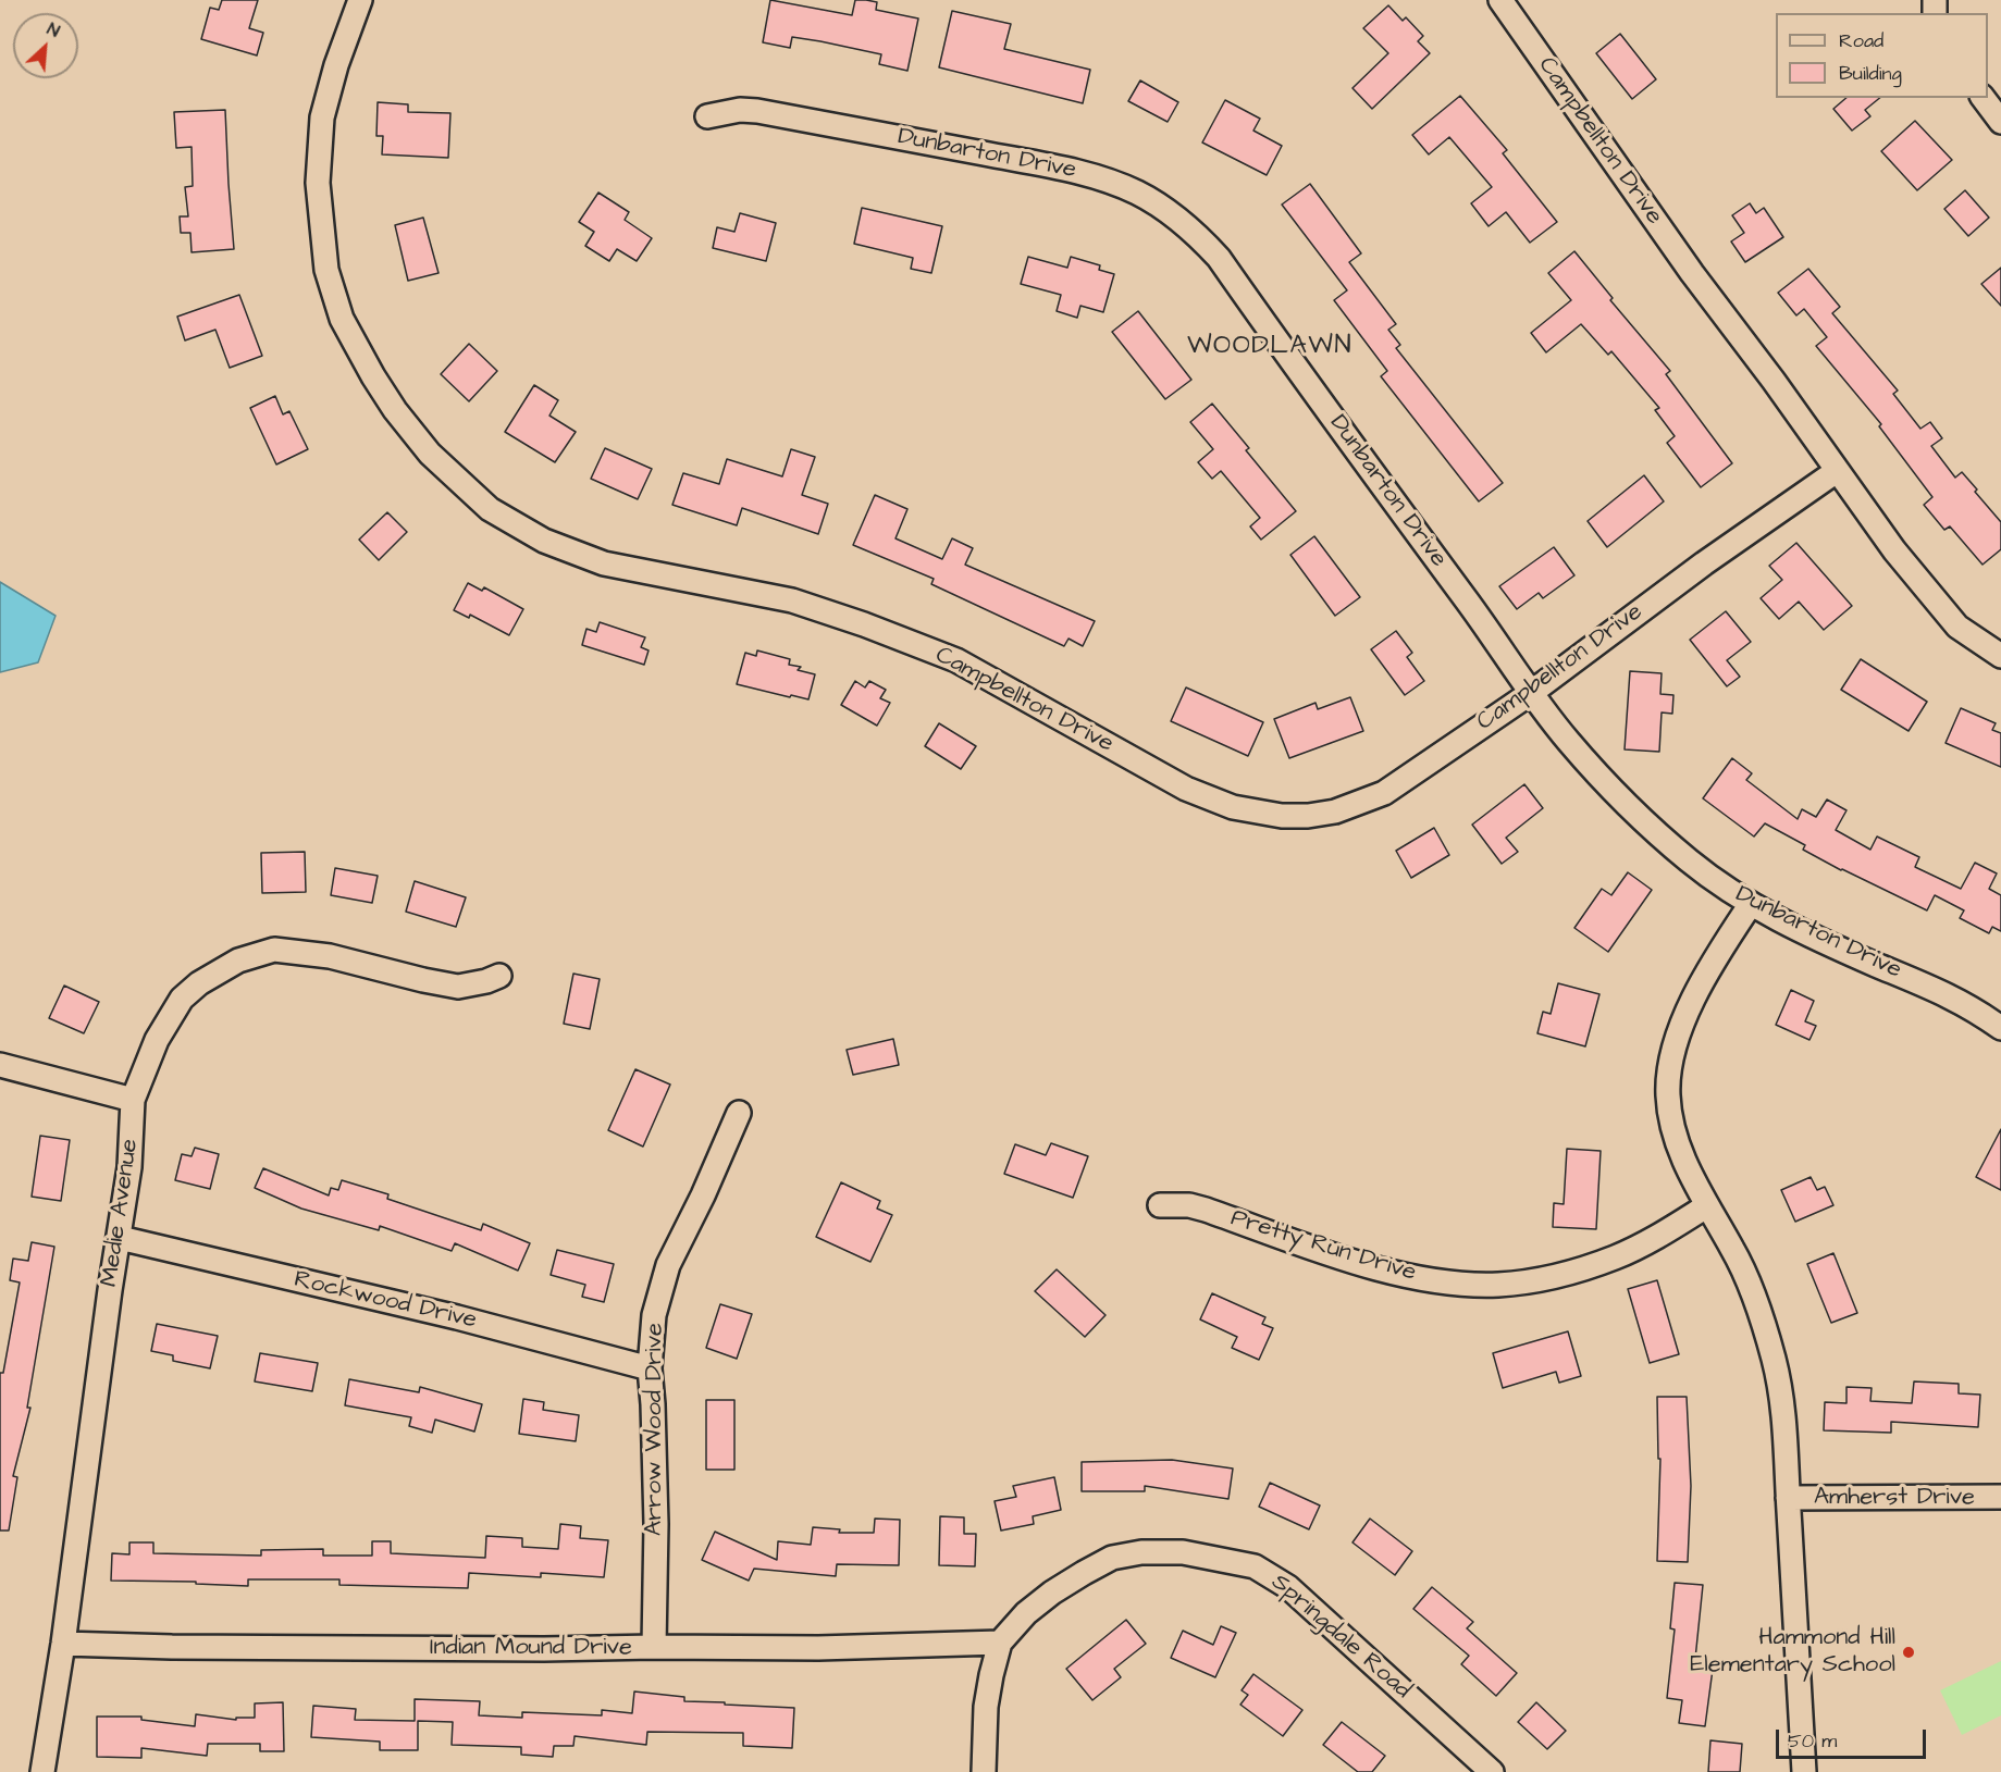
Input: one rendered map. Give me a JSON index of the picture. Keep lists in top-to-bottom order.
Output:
{
  "streets": {
    "street": [
      "Campbellton Drive",
      "Dunbarton Drive",
      "Medie Avenue",
      "Pretty Run Drive",
      "Rockwood Drive",
      "Arrow Wood Drive",
      "Amherst Drive",
      "Springdale Road",
      "Indian Mound Drive"
    ]
  },
  "crossings": [
    ["Campbellton Drive", "Dunbarton Drive"],
    ["Medie Avenue", "Rockwood Drive"],
    ["Medie Avenue", "Indian Mound Drive"],
    ["Rockwood Drive", "Arrow Wood Drive"],
    ["Arrow Wood Drive", "Indian Mound Drive"],
    ["Springdale Road", "Indian Mound Drive"]
  ],
  "districts": ["WOODLAWN"],
  "places": ["Hammond Hill Elementary School"],
  "legend": ["Road", "Building"],
  "scale_bar": "50 m",
  "north": "top right"
}
